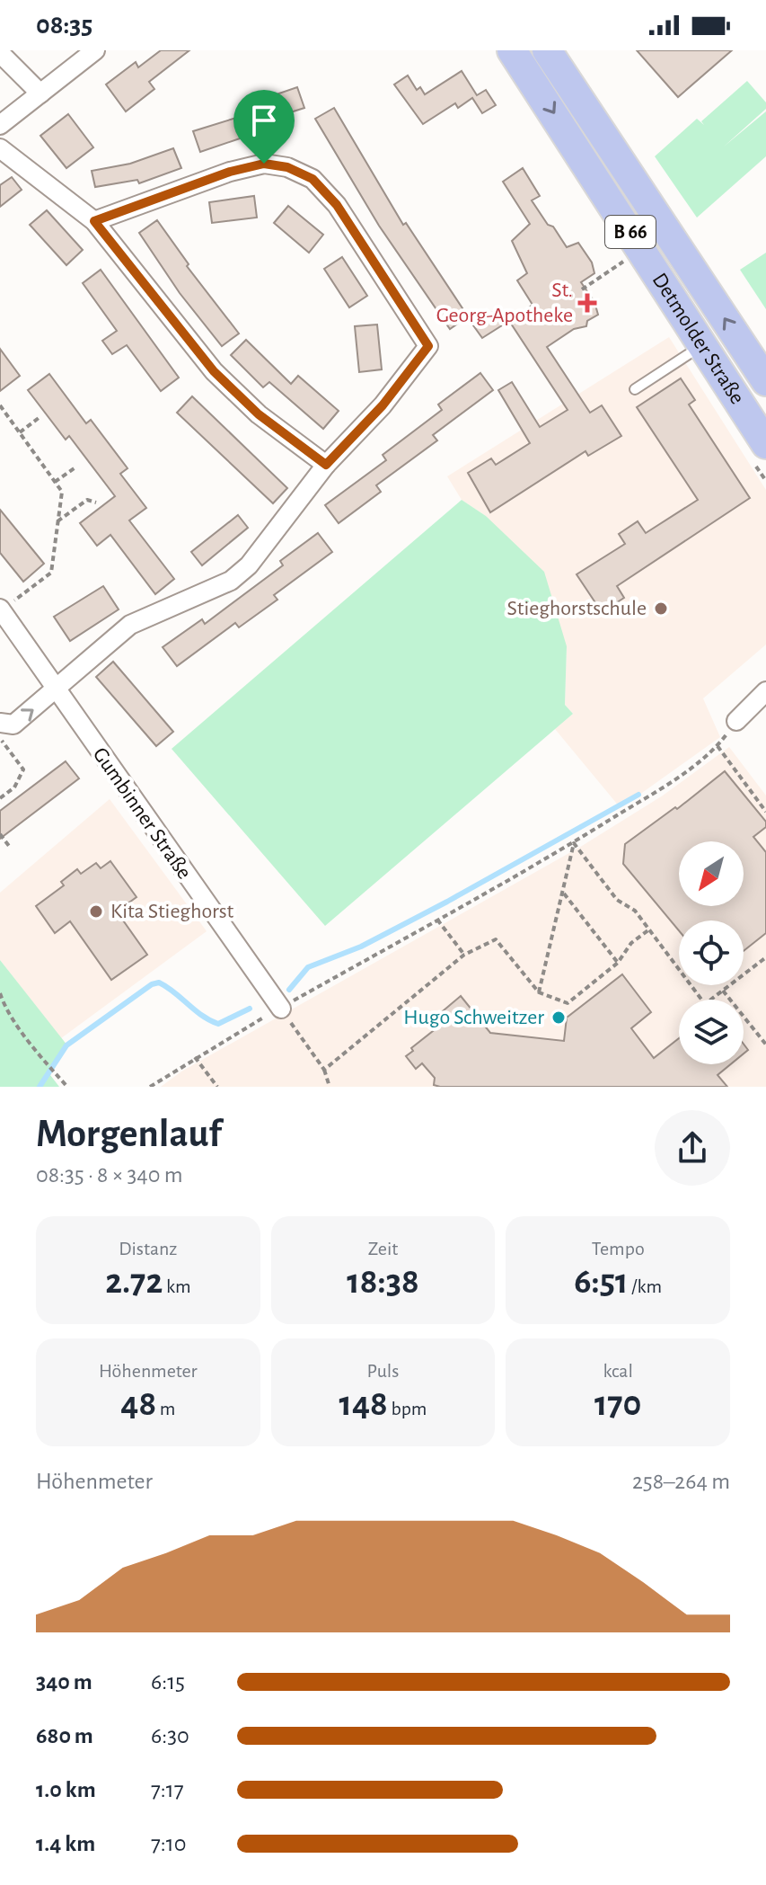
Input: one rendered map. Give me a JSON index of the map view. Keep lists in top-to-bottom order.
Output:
{
  "streets": {
    "main road": ["B 66", "Detmolder Straße"],
    "street": ["Gumbinner Straße"]
  },
  "places": {
    "health": ["St. Georg-Apotheke"],
    "other": ["Stieghorstschule", "Kita Stieghorst", "Hugo Schweitzer"]
  },
  "north": "bottom left",
  "page": {
    "status": "08:35",
    "heading": ["Morgenlauf", "08:35 · 8 × 340 m"],
    "stats": [
      ["Distanz", "2.72 km"],
      ["Zeit", "18:38"],
      ["Tempo", "6:51 /km"],
      ["Höhenmeter", "48 m"],
      ["Puls", "148 bpm"],
      ["kcal", "170"]
    ],
    "chart": ["Höhenmeter", "258–264 m"],
    "list": [
      {
        "name": "340 m",
        "note": "6:15"
      },
      {
        "name": "680 m",
        "note": "6:30"
      },
      {
        "name": "1.0 km",
        "note": "7:17"
      },
      {
        "name": "1.4 km",
        "note": "7:10"
      }
    ]
  }
}
